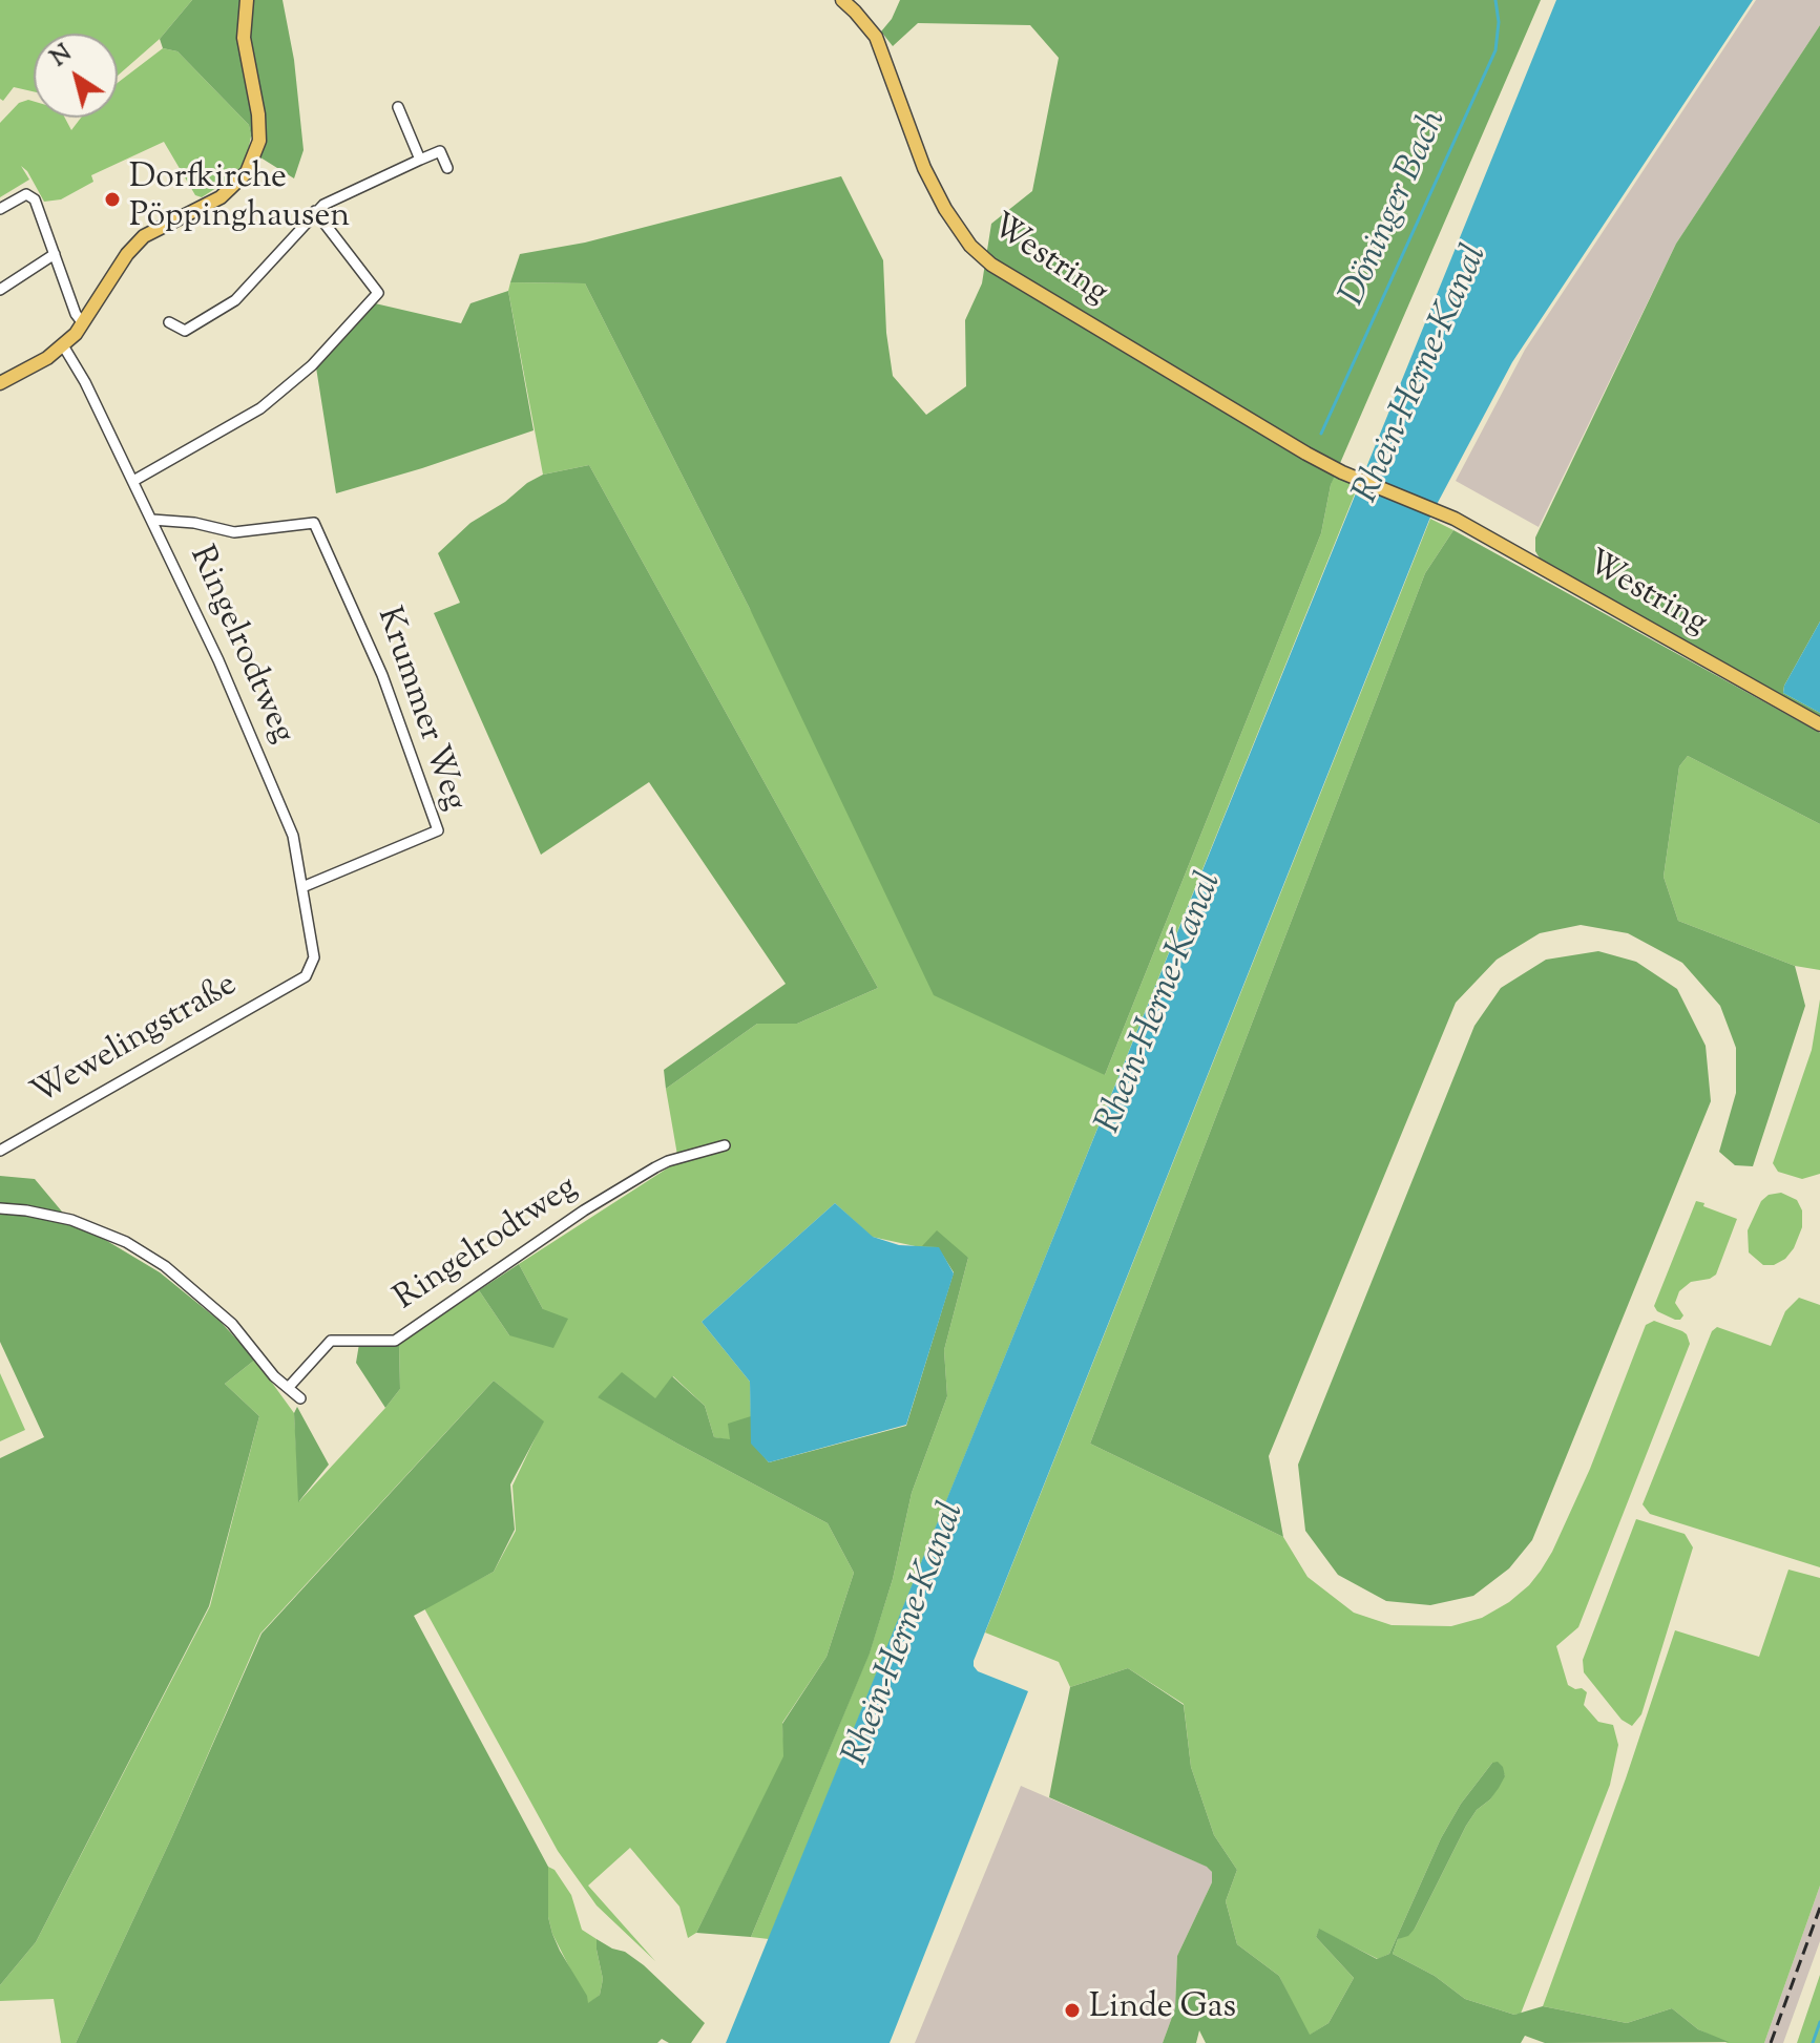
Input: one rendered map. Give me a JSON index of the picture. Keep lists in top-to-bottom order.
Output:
{
  "streets": {
    "main road": ["Westring"],
    "street": ["Ringelrodtweg", "Krummer Weg", "Wewelingstraße"]
  },
  "crossings": [
    ["Ringelrodtweg", "Krummer Weg"],
    ["Ringelrodtweg", "Wewelingstraße"]
  ],
  "water": ["Döninger Bach", "Rhein-Herne-Kanal"],
  "places": ["Dorfkirche Pöppinghausen", "Linde Gas"],
  "north": "top left"
}
